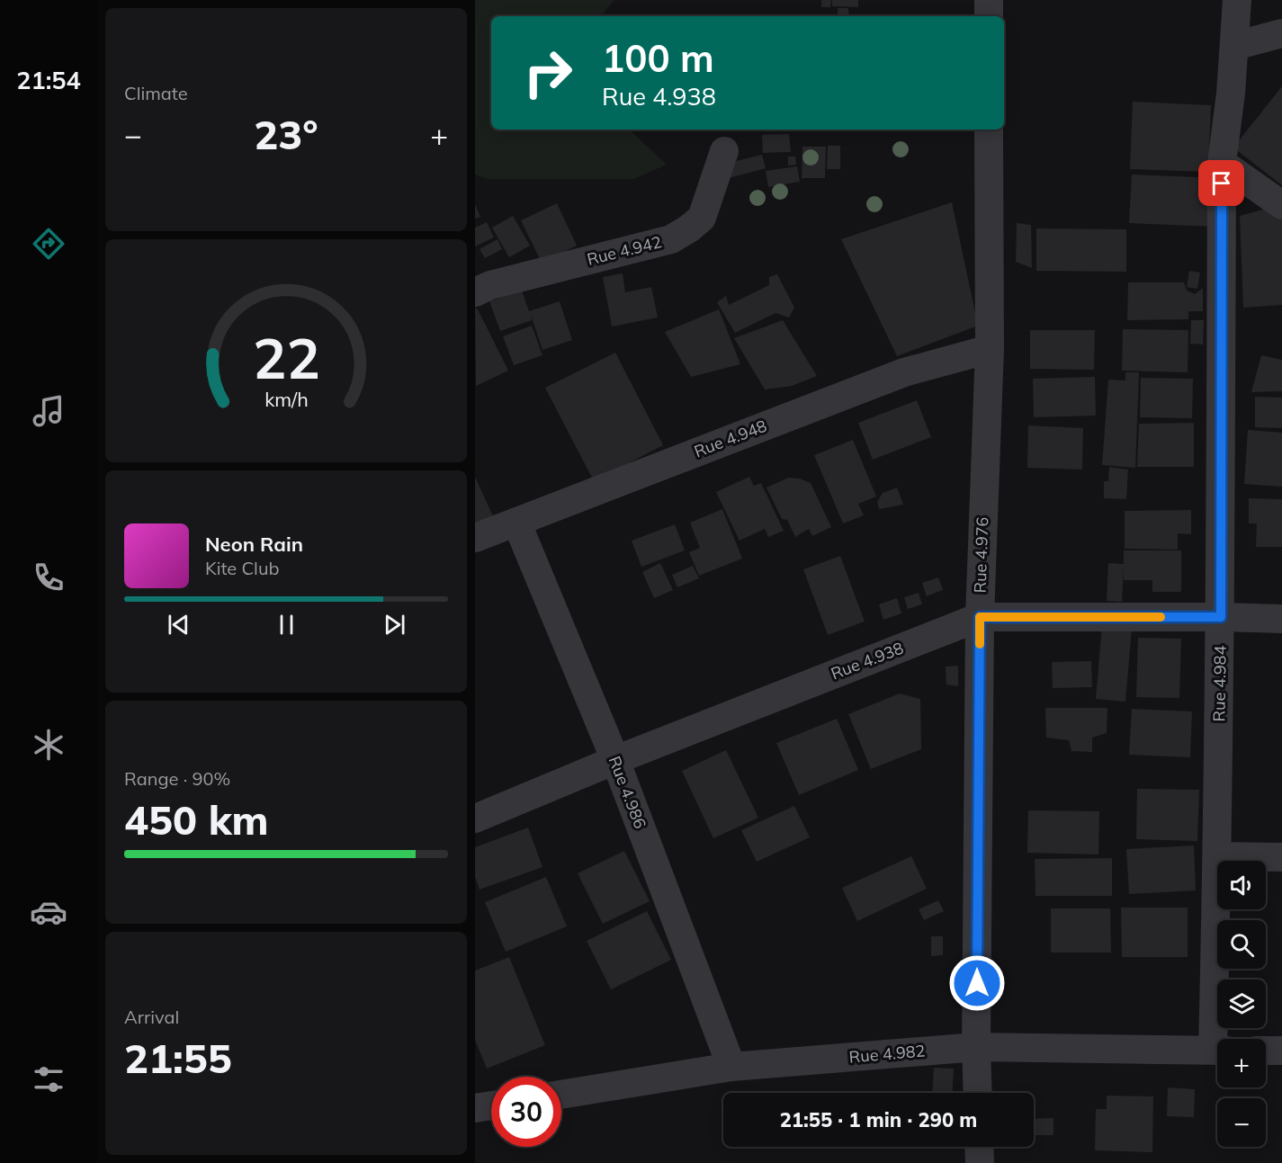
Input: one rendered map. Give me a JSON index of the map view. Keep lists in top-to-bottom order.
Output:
{
  "streets": {
    "street": [
      "Rue 4.942",
      "Rue 4.948",
      "Rue 4.976",
      "Rue 4.938",
      "Rue 4.984",
      "Rue 4.986",
      "Rue 4.982"
    ]
  },
  "crossings": [
    ["Rue 4.948", "Rue 4.976"],
    ["Rue 4.948", "Rue 4.986"],
    ["Rue 4.976", "Rue 4.938"],
    ["Rue 4.976", "Rue 4.982"],
    ["Rue 4.938", "Rue 4.984"],
    ["Rue 4.938", "Rue 4.986"],
    ["Rue 4.986", "Rue 4.982"]
  ],
  "page": {
    "tabs": "21:54",
    "tile": [
      "Climate",
      ["Range · 90%", "450 km"],
      ["Arrival", "21:55"]
    ],
    "turn": ["100 m", "Rue 4.938"],
    "heat": ["−", "23°", "+"],
    "song": ["Neon Rain", "Kite Club"],
    "map_buttons": ["+", "−"],
    "limit": "30",
    "trip": "21:55 · 1 min · 290 m",
    "gauge": ["22", "km/h"]
  }
}
